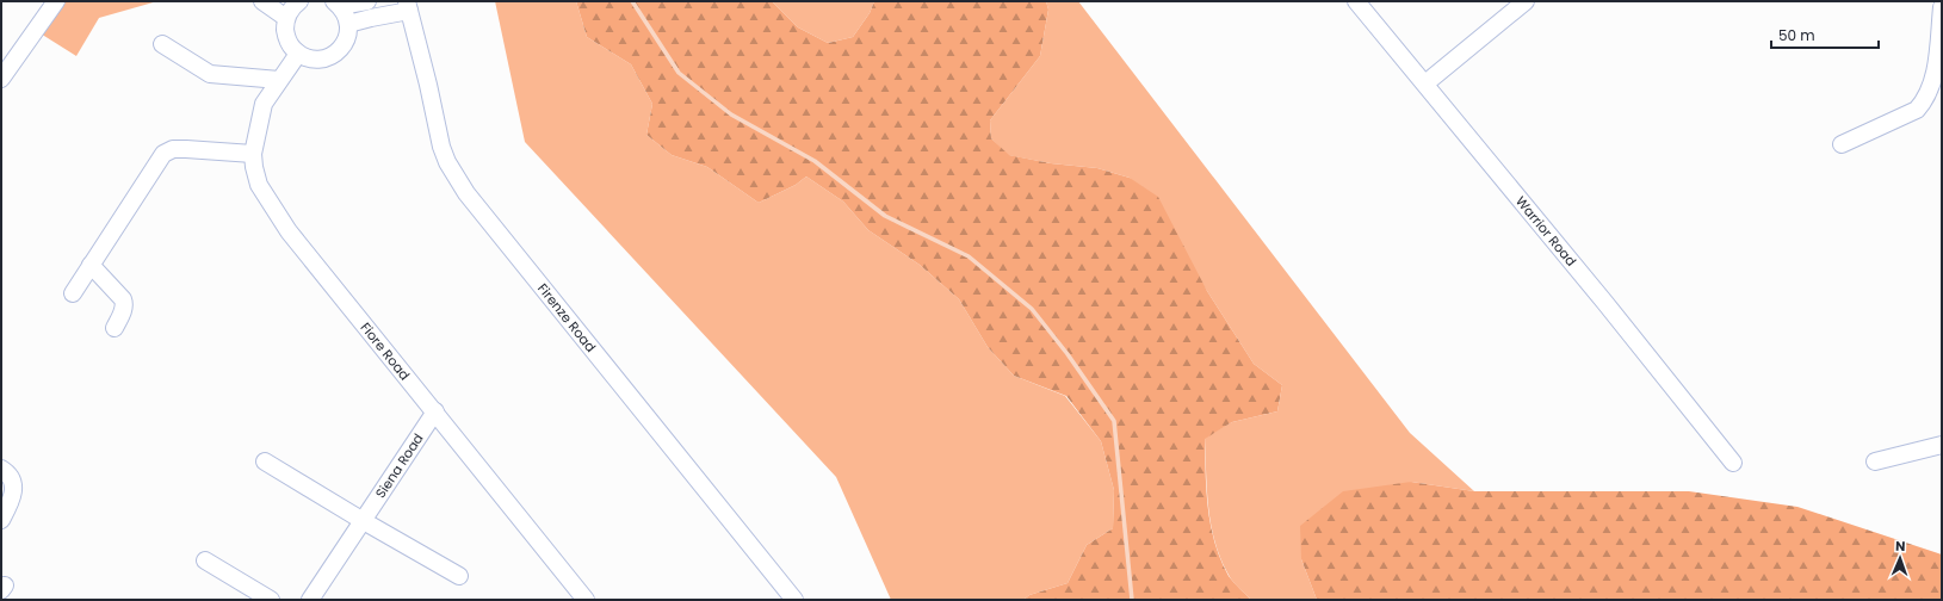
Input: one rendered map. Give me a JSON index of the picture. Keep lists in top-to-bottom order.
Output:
{
  "streets": {
    "street": [
      "Warrior Road",
      "Firenze Road",
      "Fiore Road",
      "Siena Road"
    ]
  },
  "crossings": [
    ["Fiore Road", "Siena Road"]
  ],
  "scale_bar": "50 m",
  "north": "top"
}
